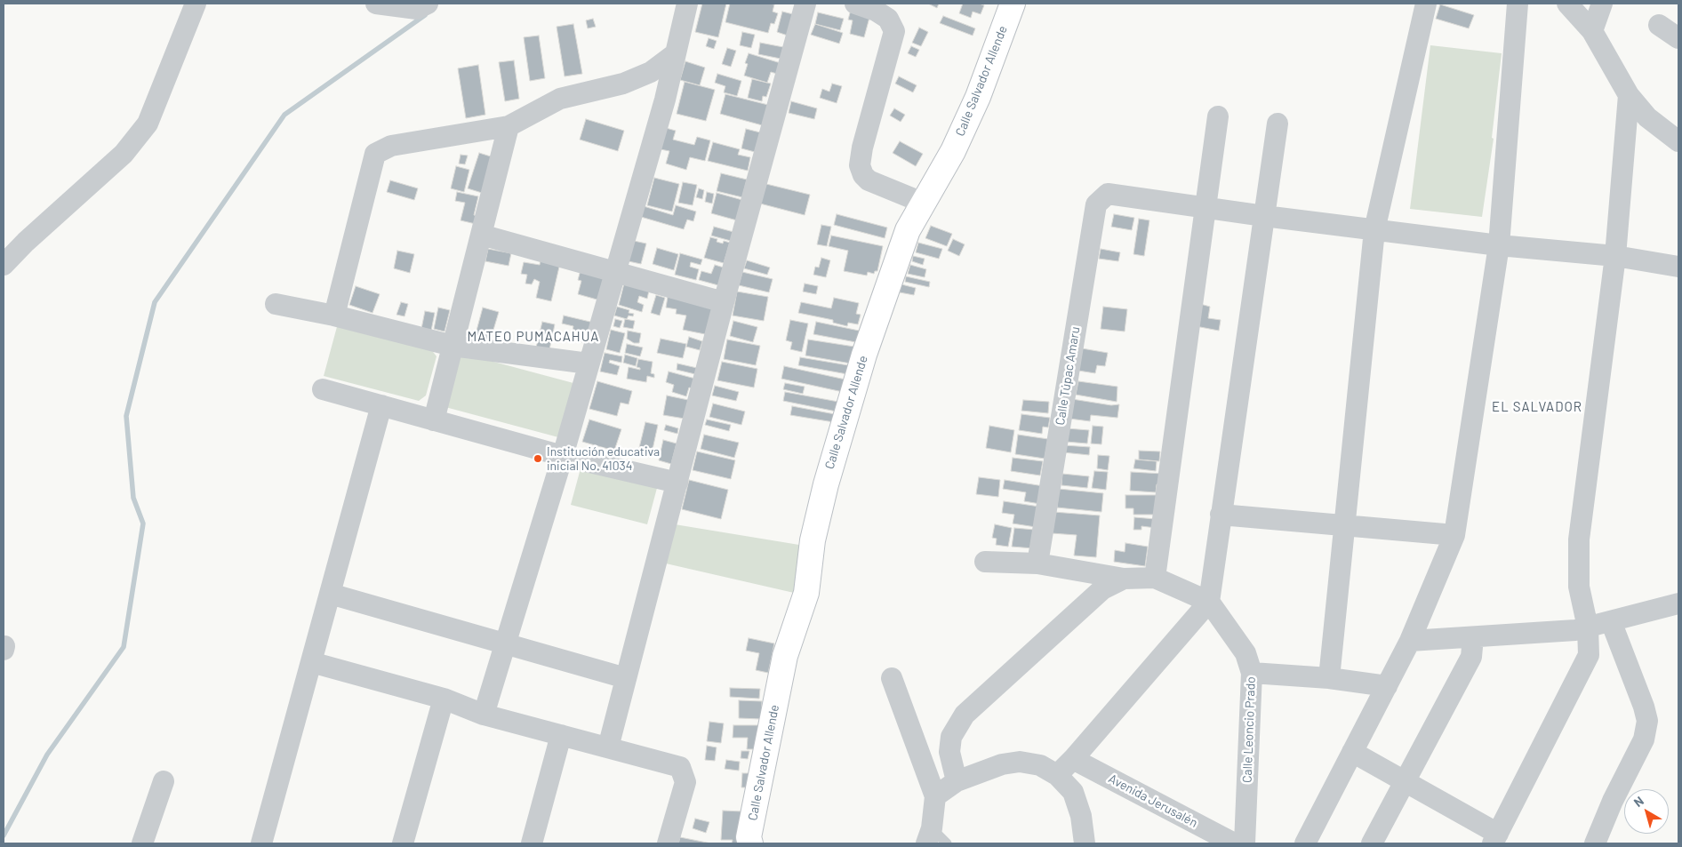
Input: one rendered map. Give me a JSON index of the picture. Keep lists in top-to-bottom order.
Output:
{
  "streets": {
    "street": [
      "Calle Salvador Allende",
      "Calle Túpac Amaru",
      "Calle Leoncio Prado",
      "Avenida Jerusalén"
    ]
  },
  "districts": ["MATEO PUMACAHUA", "EL SALVADOR"],
  "places": ["Institución educativa inicial No. 41034"],
  "north": "top left"
}
